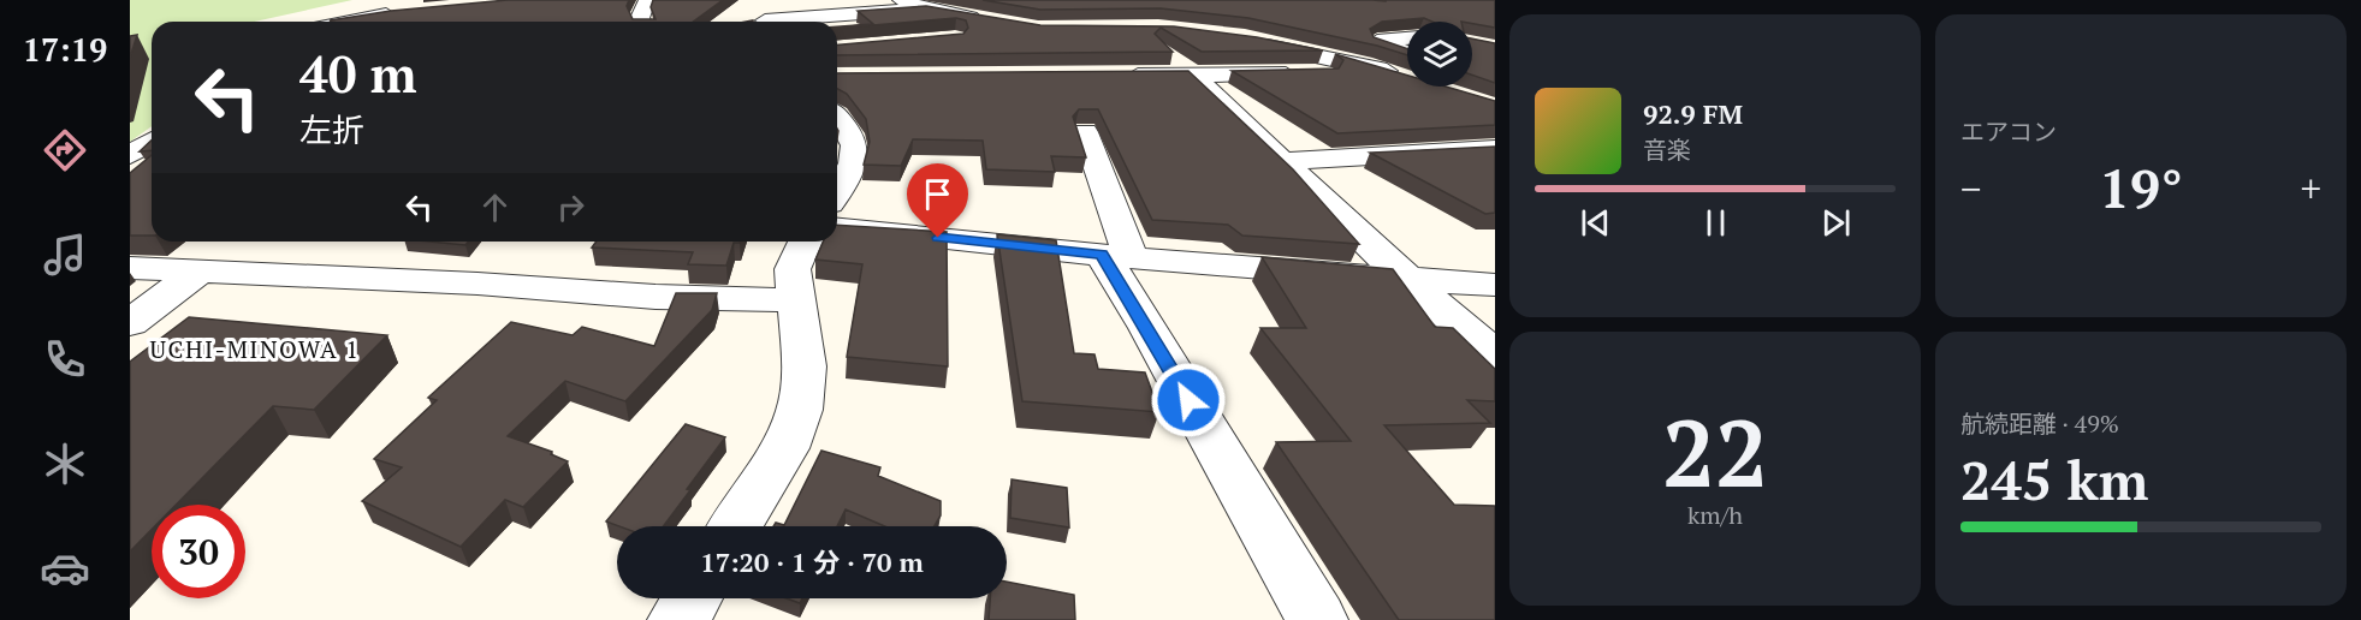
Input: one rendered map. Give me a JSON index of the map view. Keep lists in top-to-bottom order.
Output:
{
  "districts": ["UCHI-MINOWA 1"],
  "page": {
    "tabs": "17:19",
    "tile": [
      "エアコン",
      ["22", "km/h"],
      ["航続距離 · 49%", "245 km"]
    ],
    "turn": ["40 m", "左折"],
    "song": ["92.9 FM", "音楽"],
    "heat": ["−", "19°", "+"],
    "limit": "30",
    "trip": "17:20 · 1 分 · 70 m"
  }
}
